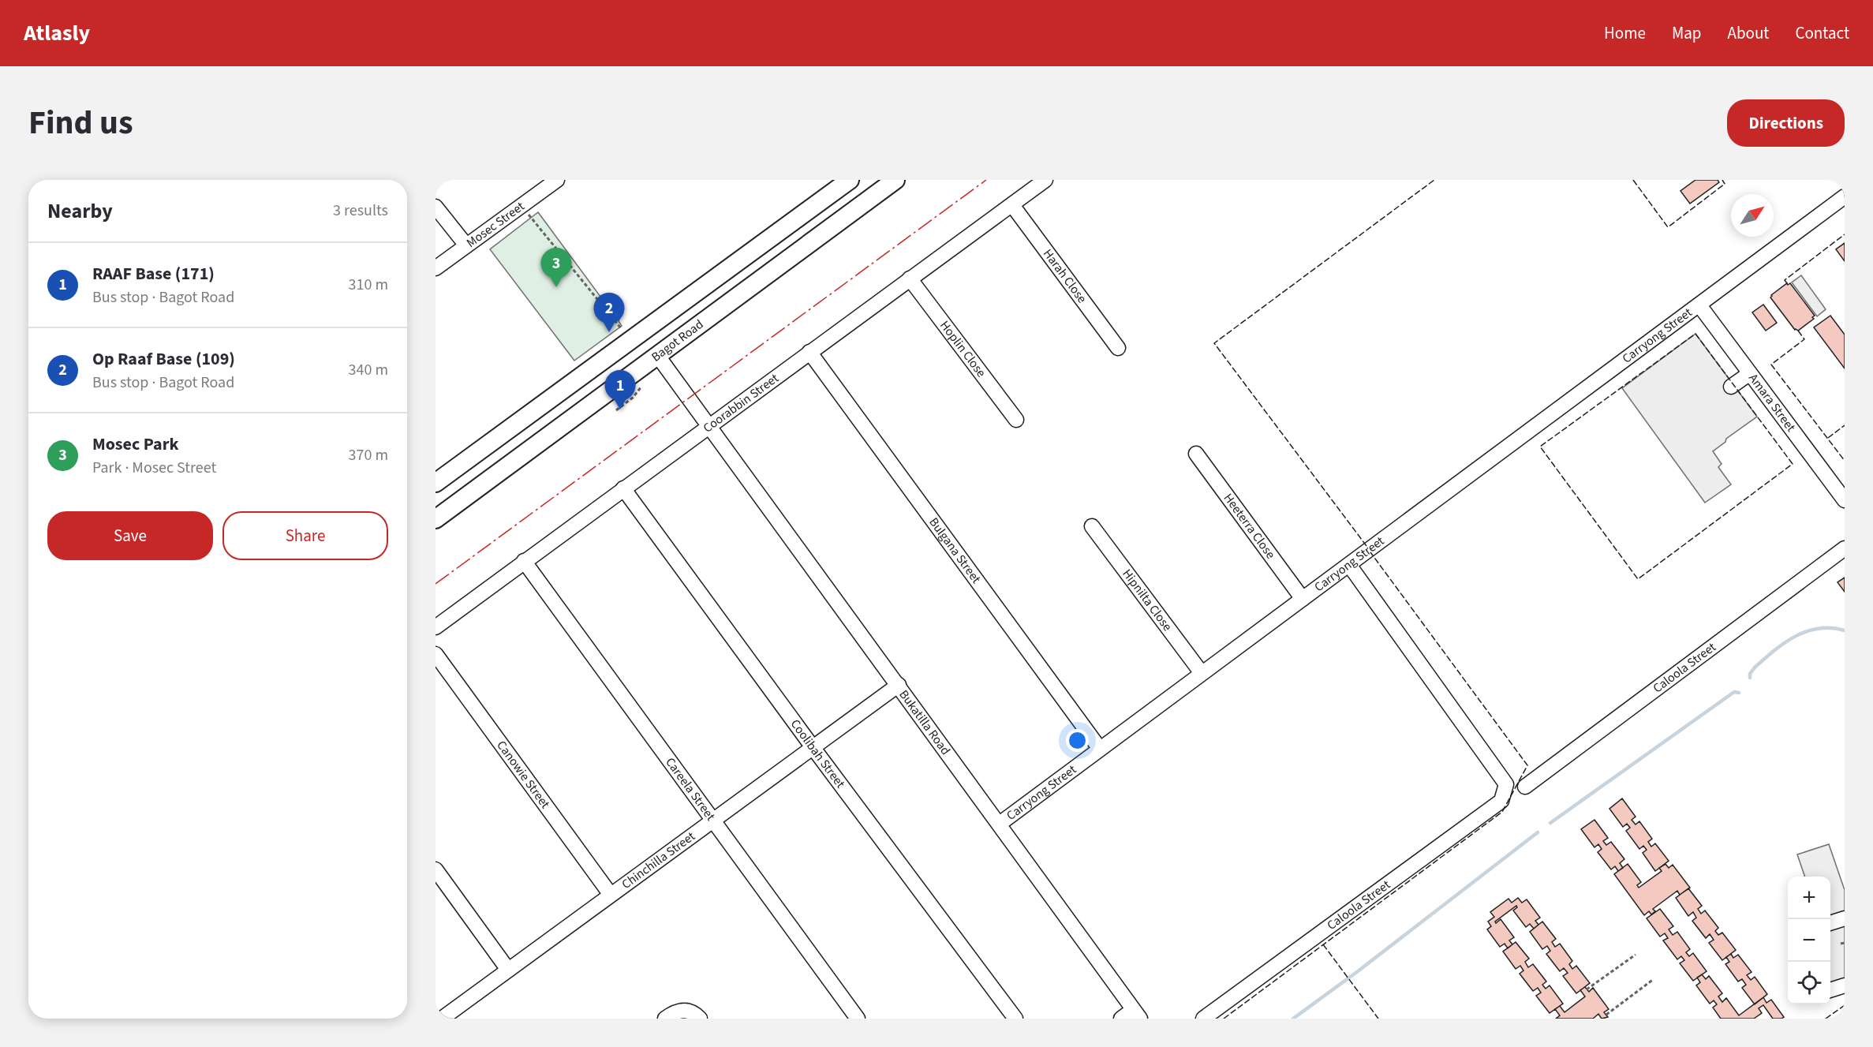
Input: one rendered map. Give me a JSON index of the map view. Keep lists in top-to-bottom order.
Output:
{
  "streets": {
    "main road": ["Bagot Road"],
    "street": [
      "Mosec Street",
      "Harah Close",
      "Carryong Street",
      "Hoplin Close",
      "Amara Street",
      "Coorabbin Street",
      "Heeterra Close",
      "Bulgana Street",
      "Hipnilta Close",
      "Caloola Street",
      "Bukatilla Road",
      "Coolibah Street",
      "Canowie Street",
      "Careela Street",
      "Chinchilla Street"
    ]
  },
  "crossings": [
    ["Harah Close", "Coorabbin Street"],
    ["Carryong Street", "Amara Street"],
    ["Carryong Street", "Heeterra Close"],
    ["Carryong Street", "Bulgana Street"],
    ["Carryong Street", "Hipnilta Close"],
    ["Carryong Street", "Caloola Street"],
    ["Carryong Street", "Bukatilla Road"],
    ["Bagot Road", "Bukatilla Road"],
    ["Hoplin Close", "Coorabbin Street"],
    ["Coorabbin Street", "Bulgana Street"],
    ["Coorabbin Street", "Bukatilla Road"],
    ["Coorabbin Street", "Coolibah Street"],
    ["Coorabbin Street", "Careela Street"],
    ["Bukatilla Road", "Chinchilla Street"],
    ["Coolibah Street", "Chinchilla Street"],
    ["Canowie Street", "Chinchilla Street"],
    ["Careela Street", "Chinchilla Street"]
  ],
  "north": "top right",
  "page": {
    "header": "Atlasly",
    "nav": [
      "Home",
      "Map",
      "About",
      "Contact"
    ],
    "title": "Find us",
    "buttons": [
      "Directions",
      ["Save", "Share"]
    ],
    "heading": ["Nearby", "3 results"],
    "list": [
      {
        "mark": "1",
        "name": "RAAF Base (171)",
        "note": "Bus stop · Bagot Road",
        "value": "310 m"
      },
      {
        "mark": "2",
        "name": "Op Raaf Base (109)",
        "note": "Bus stop · Bagot Road",
        "value": "340 m"
      },
      {
        "mark": "3",
        "name": "Mosec Park",
        "note": "Park · Mosec Street",
        "value": "370 m"
      }
    ],
    "pins": ["3", "2", "1"],
    "map_buttons": ["+", "−"]
  }
}
